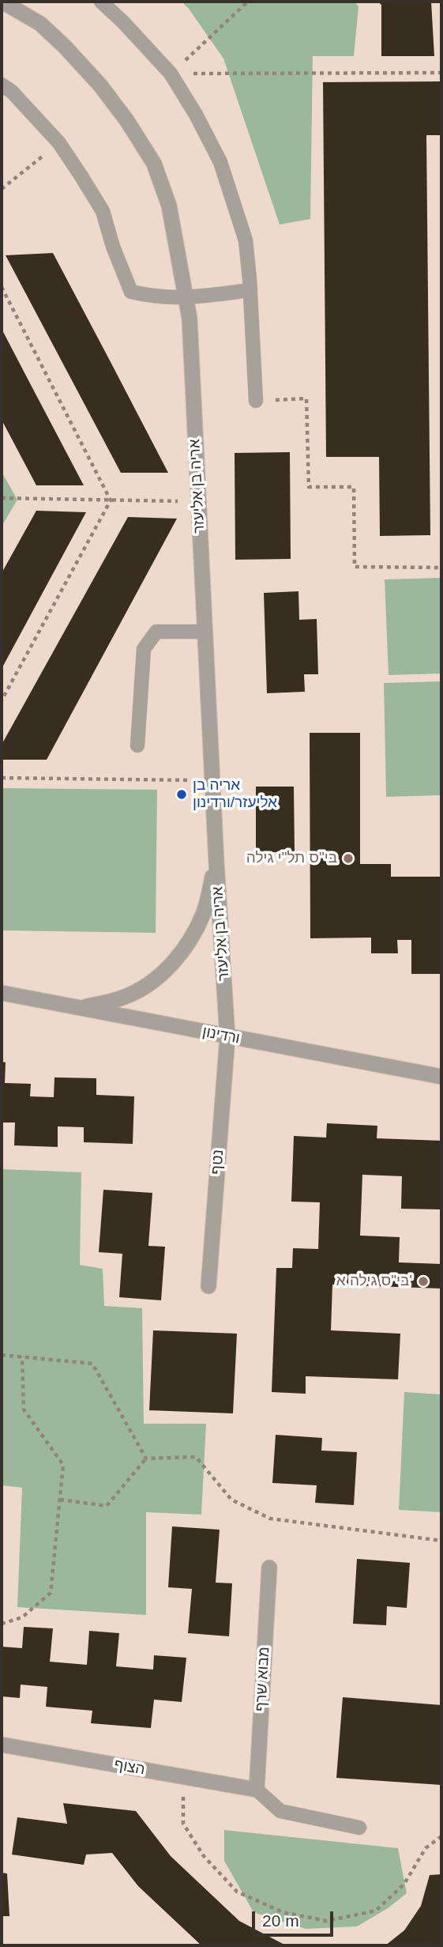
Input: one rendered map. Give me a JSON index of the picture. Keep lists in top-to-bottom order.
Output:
{
  "streets": {
    "street": [
      "אריה בן אליעזר",
      "ורדינון",
      "נטף",
      "מבוא שרף",
      "הצוף"
    ]
  },
  "crossings": [
    ["אריה בן אליעזר", "ורדינון"],
    ["אריה בן אליעזר", "נטף"],
    ["ורדינון", "נטף"],
    ["מבוא שרף", "הצוף"]
  ],
  "places": ["אריה בן אליעזר/ורדינון", "בי\"ס תל\"י גילה", "בי\"ס גילה א'"],
  "scale_bar": "20 m"
}
